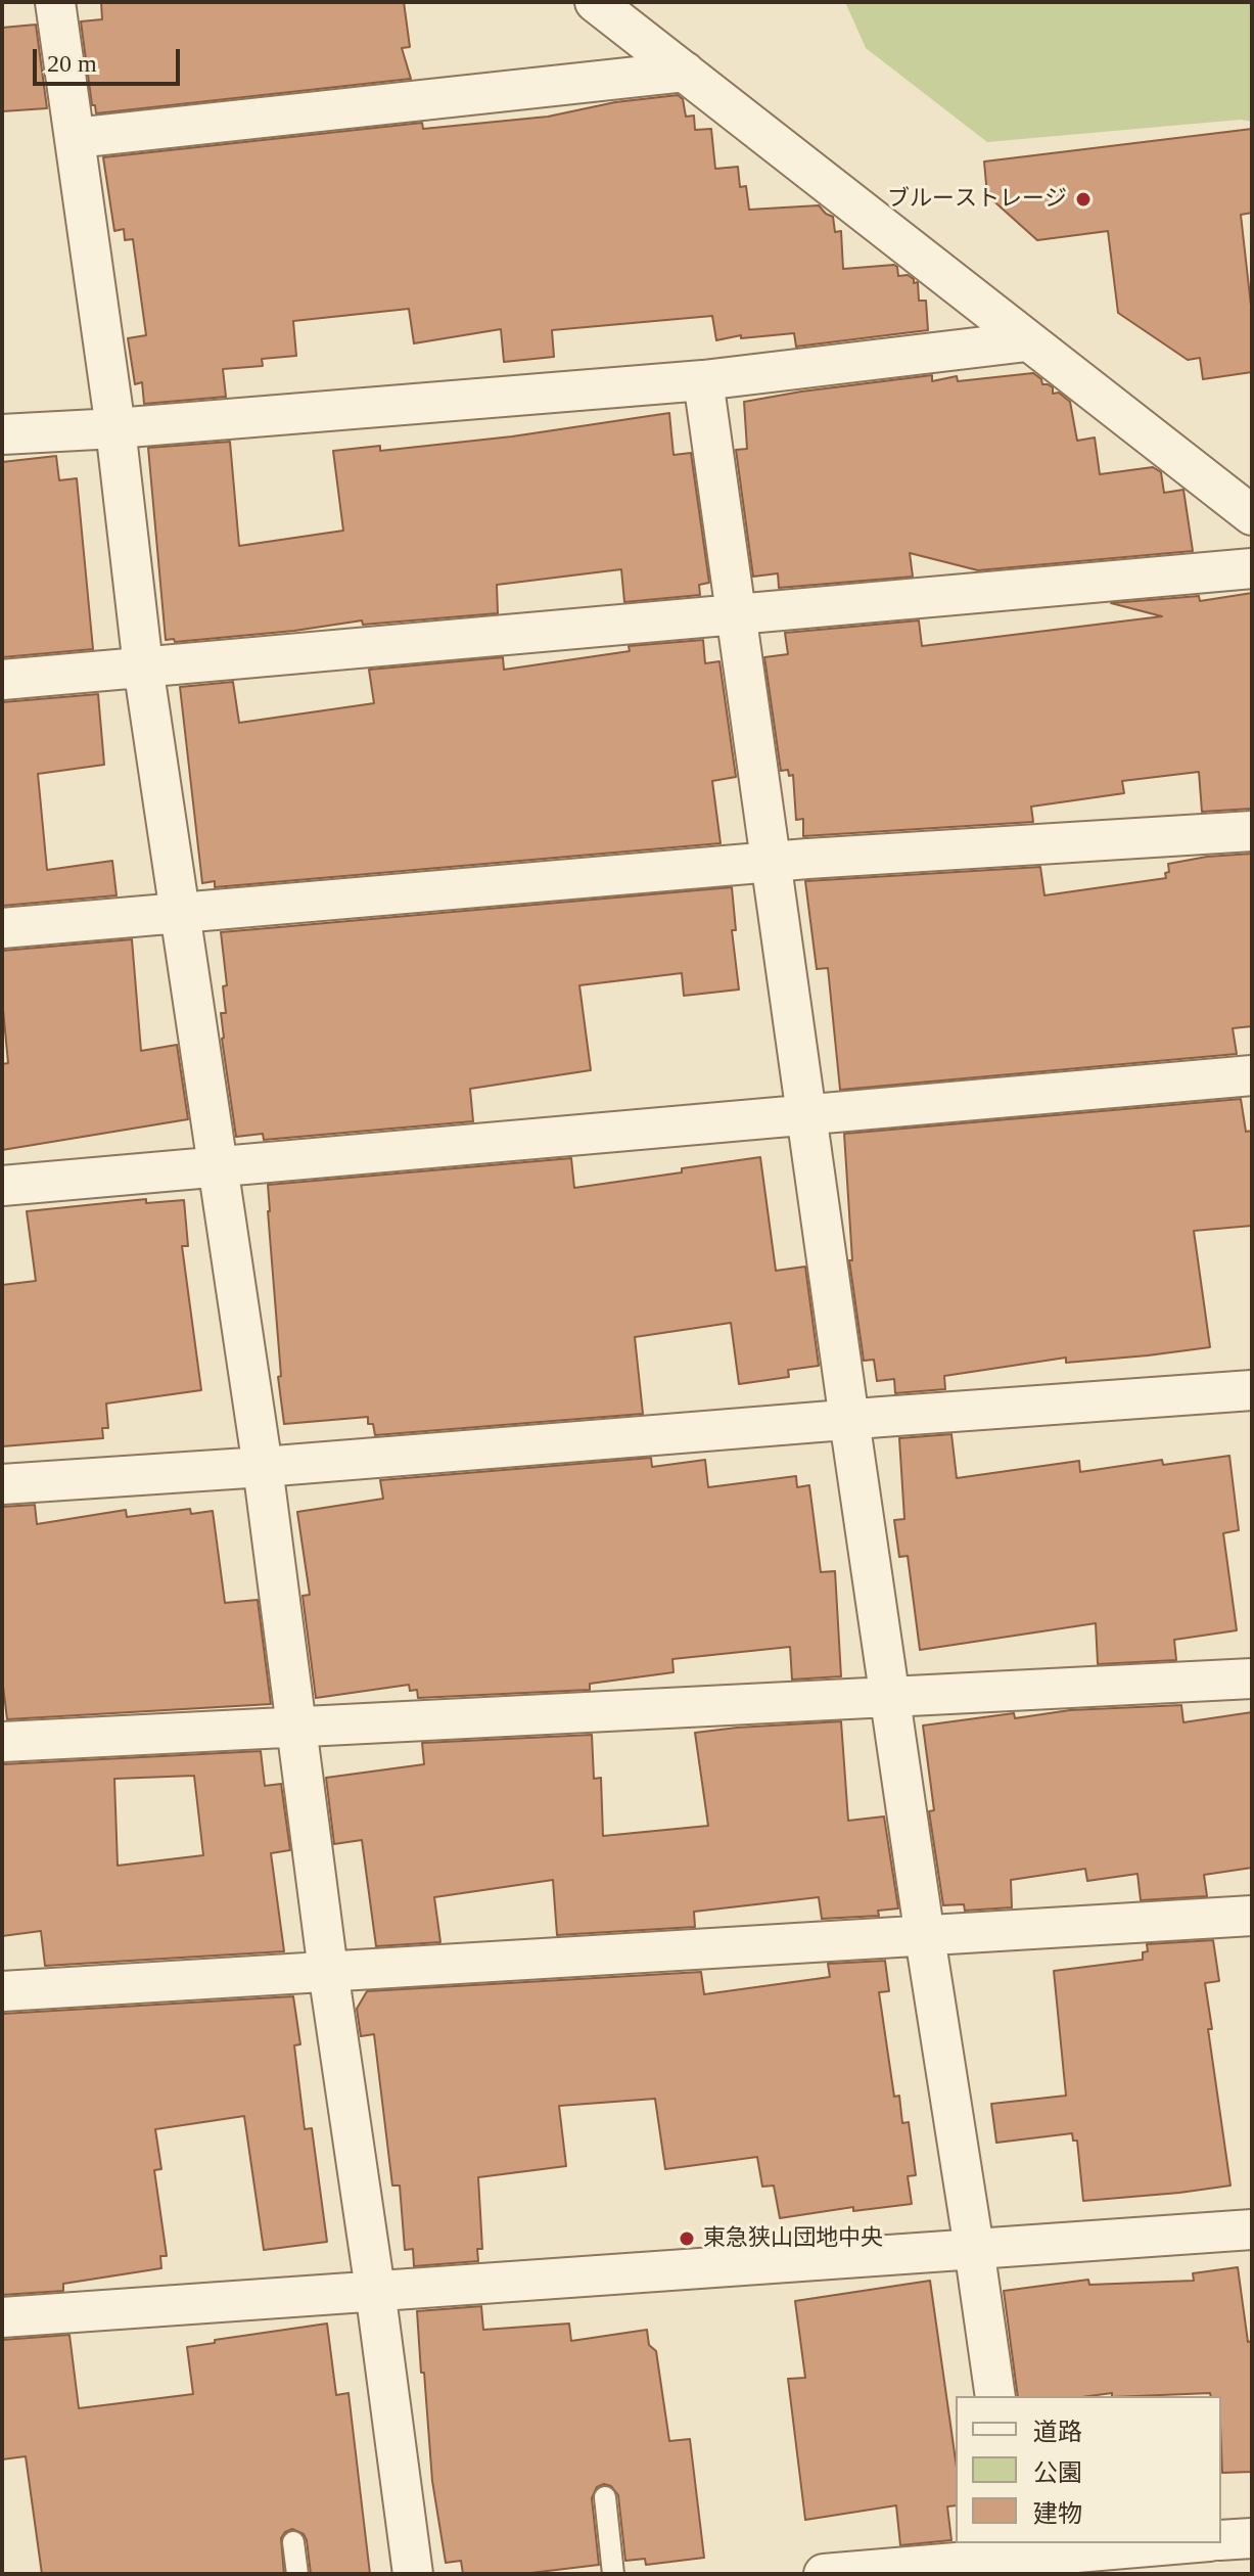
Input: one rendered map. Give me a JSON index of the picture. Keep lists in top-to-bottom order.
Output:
{
  "places": ["ブルーストレージ", "東急狭山団地中央"],
  "legend": ["道路", "公園", "建物"],
  "scale_bar": "20 m"
}
